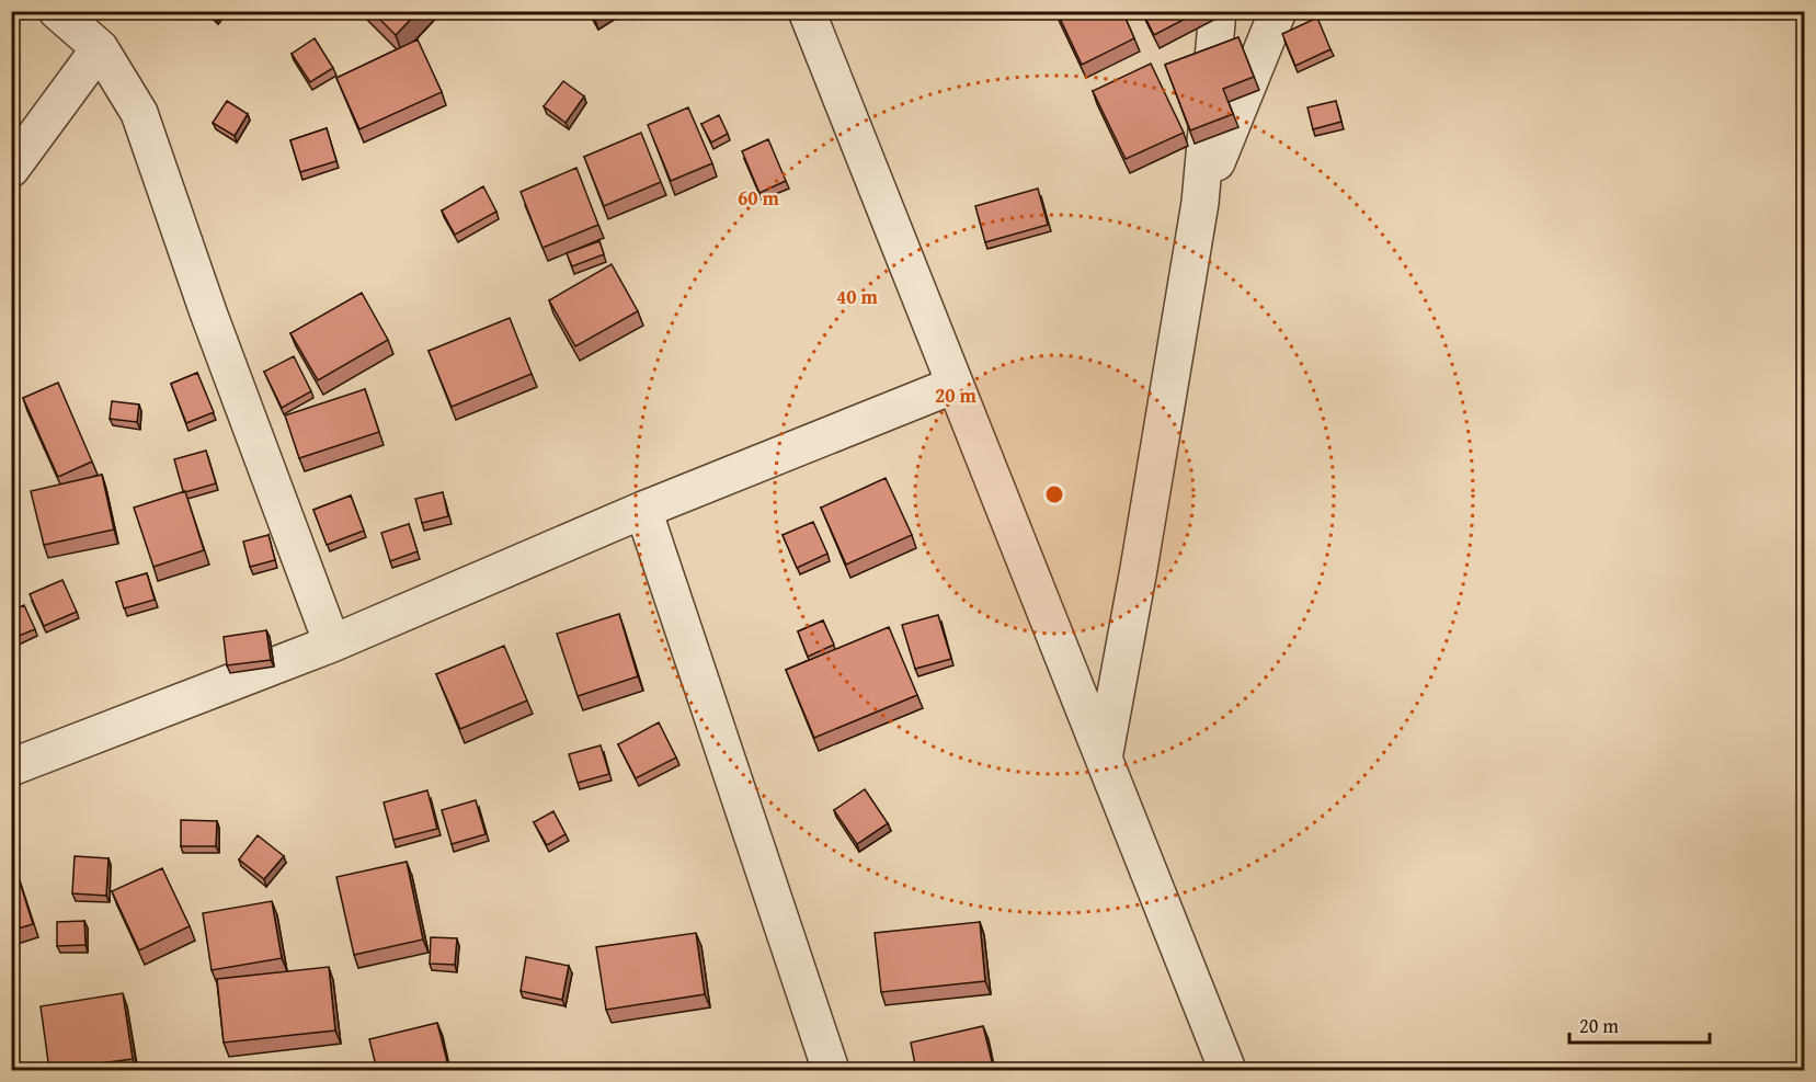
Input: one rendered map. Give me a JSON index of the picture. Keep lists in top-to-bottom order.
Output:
{
  "scale_bar": "20 m",
  "rings": ["60 m", "40 m", "20 m"]
}
